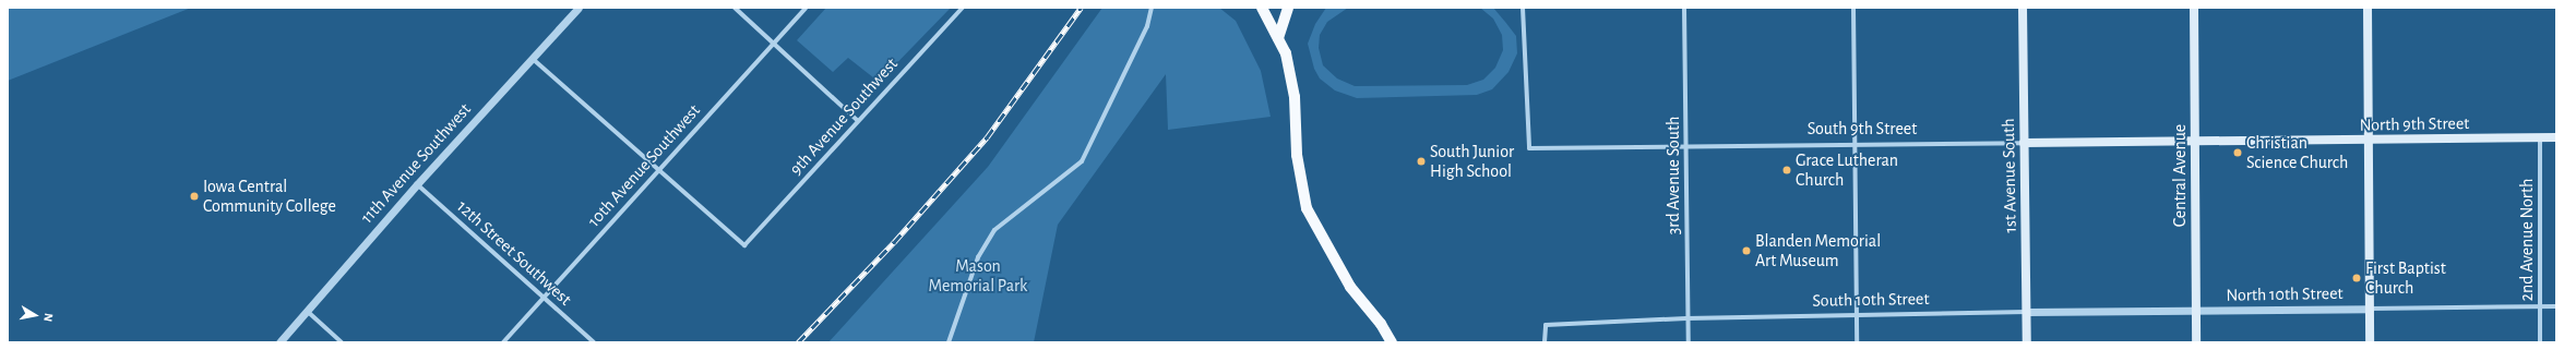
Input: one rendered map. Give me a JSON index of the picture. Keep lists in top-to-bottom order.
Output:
{
  "streets": {
    "main road": [
      "North 9th Street",
      "South 9th Street",
      "1st Avenue South",
      "Central Avenue"
    ],
    "street": [
      "9th Avenue Southwest",
      "11th Avenue Southwest",
      "10th Avenue Southwest",
      "3rd Avenue South",
      "2nd Avenue North",
      "12th Street Southwest",
      "North 10th Street",
      "South 10th Street"
    ]
  },
  "crossings": [
    ["9th Avenue Southwest", "10th Avenue Southwest"],
    ["North 9th Street", "South 9th Street"],
    ["North 9th Street", "Central Avenue"],
    ["North 9th Street", "2nd Avenue North"],
    ["South 9th Street", "3rd Avenue South"],
    ["South 9th Street", "1st Avenue South"],
    ["South 9th Street", "Central Avenue"],
    ["11th Avenue Southwest", "12th Street Southwest"],
    ["10th Avenue Southwest", "12th Street Southwest"],
    ["3rd Avenue South", "South 10th Street"],
    ["1st Avenue South", "South 10th Street"],
    ["Central Avenue", "North 10th Street"],
    ["Central Avenue", "South 10th Street"],
    ["2nd Avenue North", "North 10th Street"],
    ["North 10th Street", "South 10th Street"]
  ],
  "parks": ["Mason Memorial Park"],
  "places": [
    "Christian Science Church",
    "South Junior High School",
    "Grace Lutheran Church",
    "Iowa Central Community College",
    "Blanden Memorial Art Museum",
    "First Baptist Church"
  ],
  "north": "right"
}
